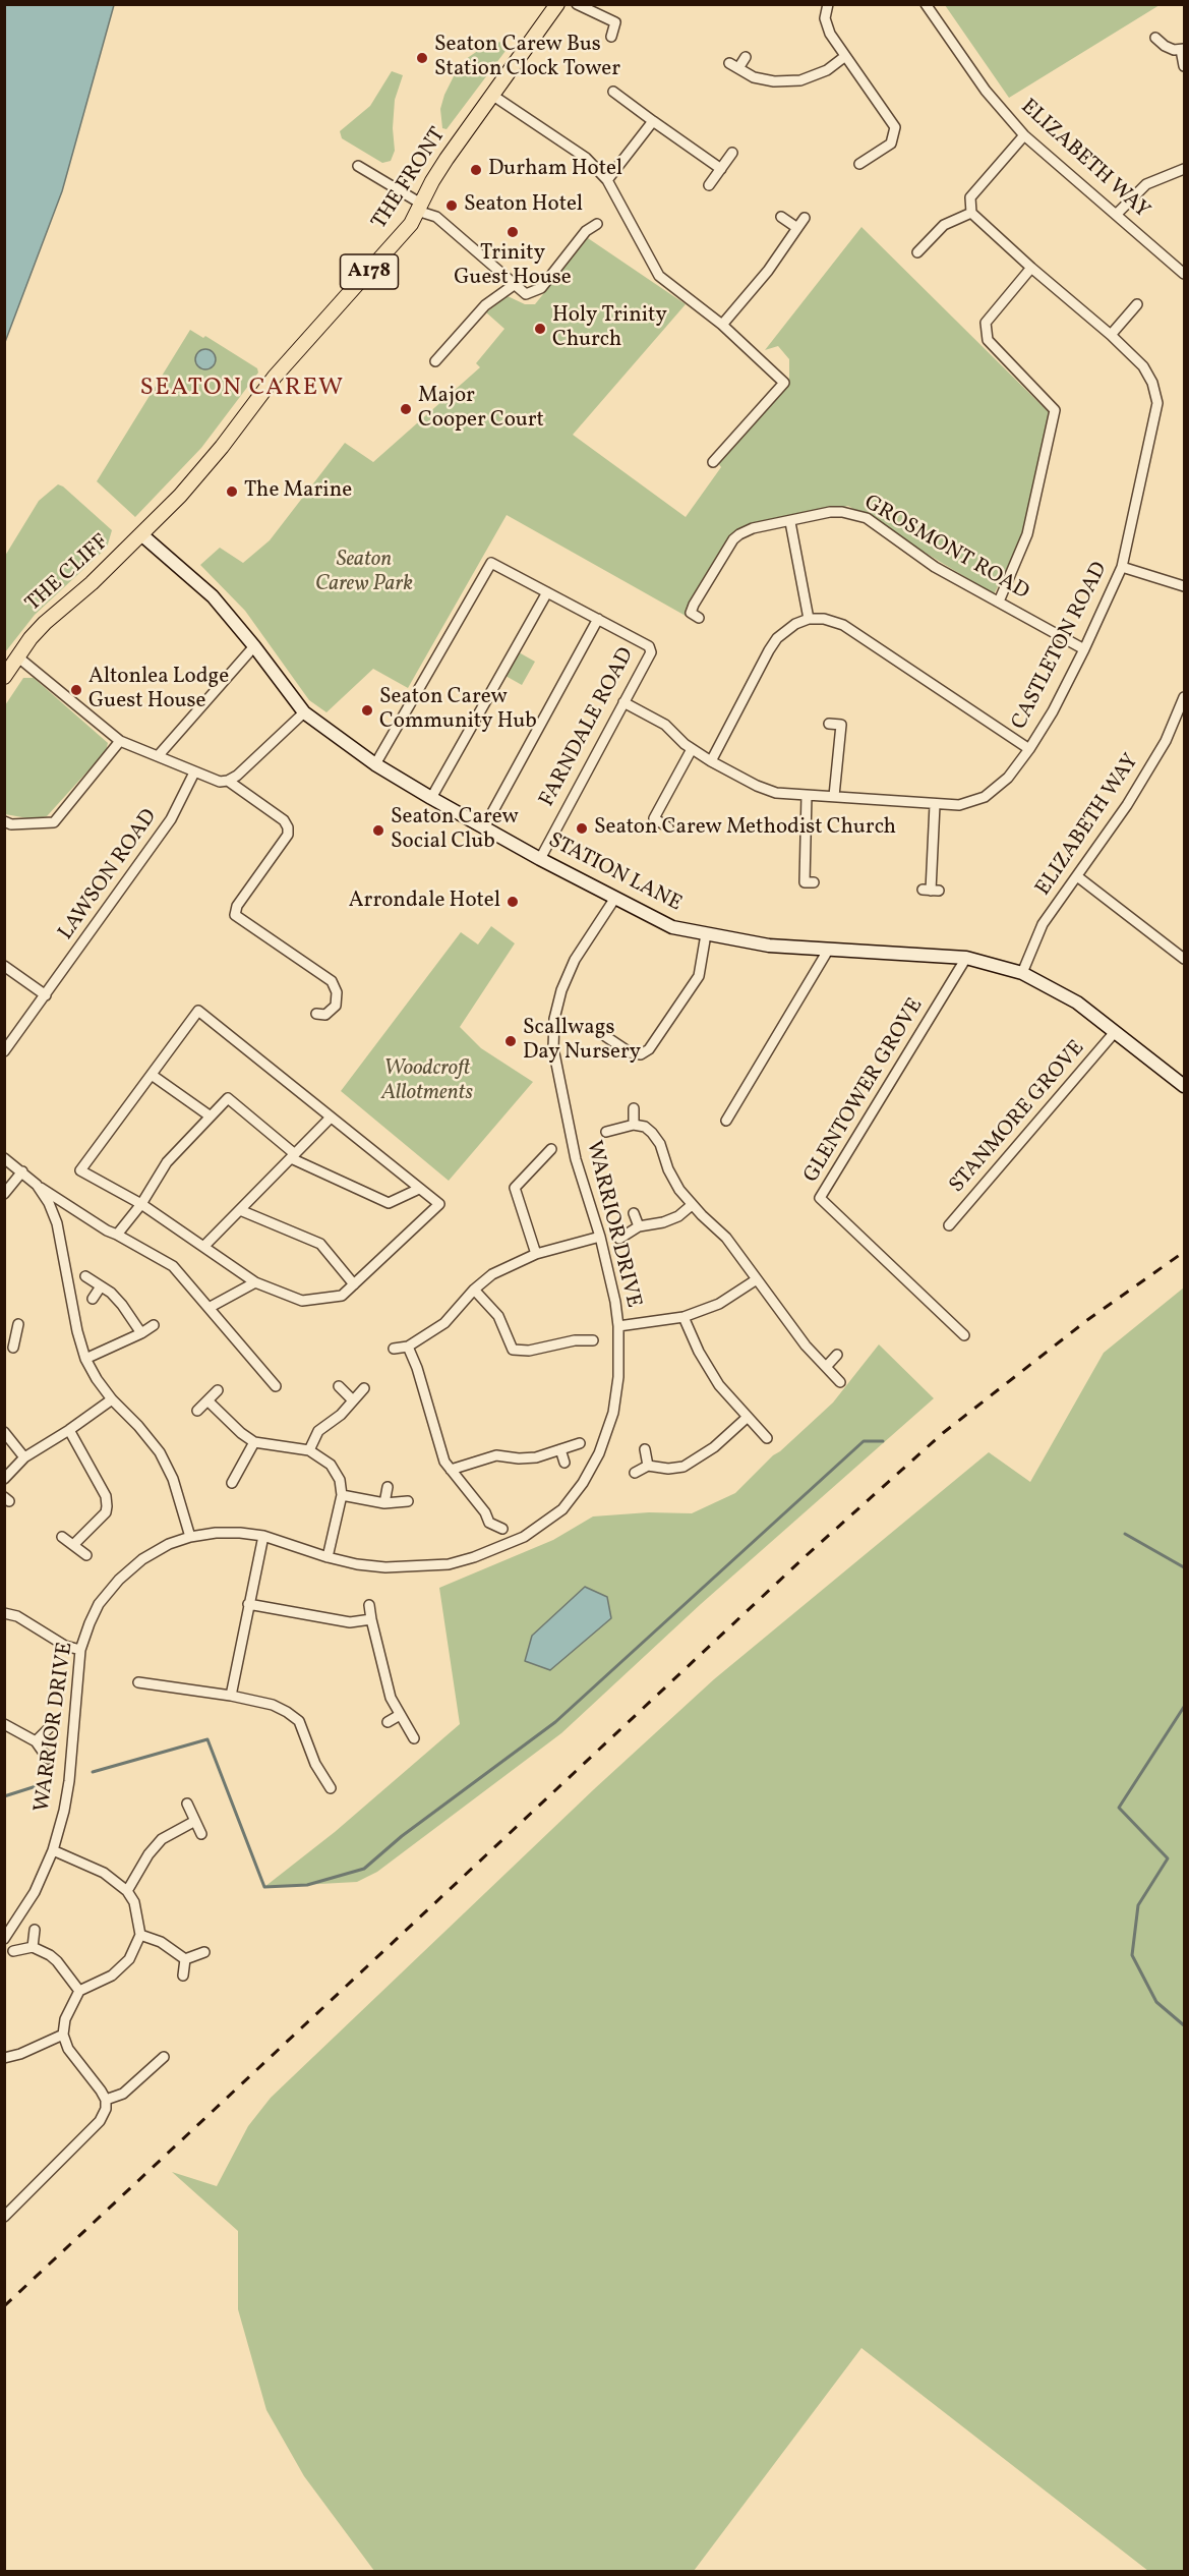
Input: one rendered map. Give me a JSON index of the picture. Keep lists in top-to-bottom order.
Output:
{
  "streets": {
    "main road": [
      "THE FRONT",
      "A178",
      "THE CLIFF",
      "STATION LANE"
    ],
    "street": [
      "ELIZABETH WAY",
      "GROSMONT ROAD",
      "CASTLETON ROAD",
      "FARNDALE ROAD",
      "LAWSON ROAD",
      "GLENTOWER GROVE",
      "STANMORE GROVE",
      "WARRIOR DRIVE"
    ]
  },
  "crossings": [
    ["ELIZABETH WAY", "STATION LANE"],
    ["THE FRONT", "THE CLIFF"],
    ["THE FRONT", "STATION LANE"],
    ["GROSMONT ROAD", "CASTLETON ROAD"],
    ["THE CLIFF", "STATION LANE"],
    ["CASTLETON ROAD", "FARNDALE ROAD"],
    ["FARNDALE ROAD", "STATION LANE"],
    ["STATION LANE", "GLENTOWER GROVE"],
    ["STATION LANE", "STANMORE GROVE"],
    ["STATION LANE", "WARRIOR DRIVE"]
  ],
  "districts": ["SEATON CAREW"],
  "parks": ["Seaton Carew Park", "Woodcroft Allotments"],
  "places": [
    "Seaton Carew Bus Station Clock Tower",
    "Durham Hotel",
    "Seaton Hotel",
    "Trinity Guest House",
    "Holy Trinity Church",
    "Major Cooper Court",
    "The Marine",
    "Altonlea Lodge Guest House",
    "Seaton Carew Community Hub",
    "Seaton Carew Methodist Church",
    "Seaton Carew Social Club",
    "Arrondale Hotel",
    "Scallwags Day Nursery"
  ]
}
